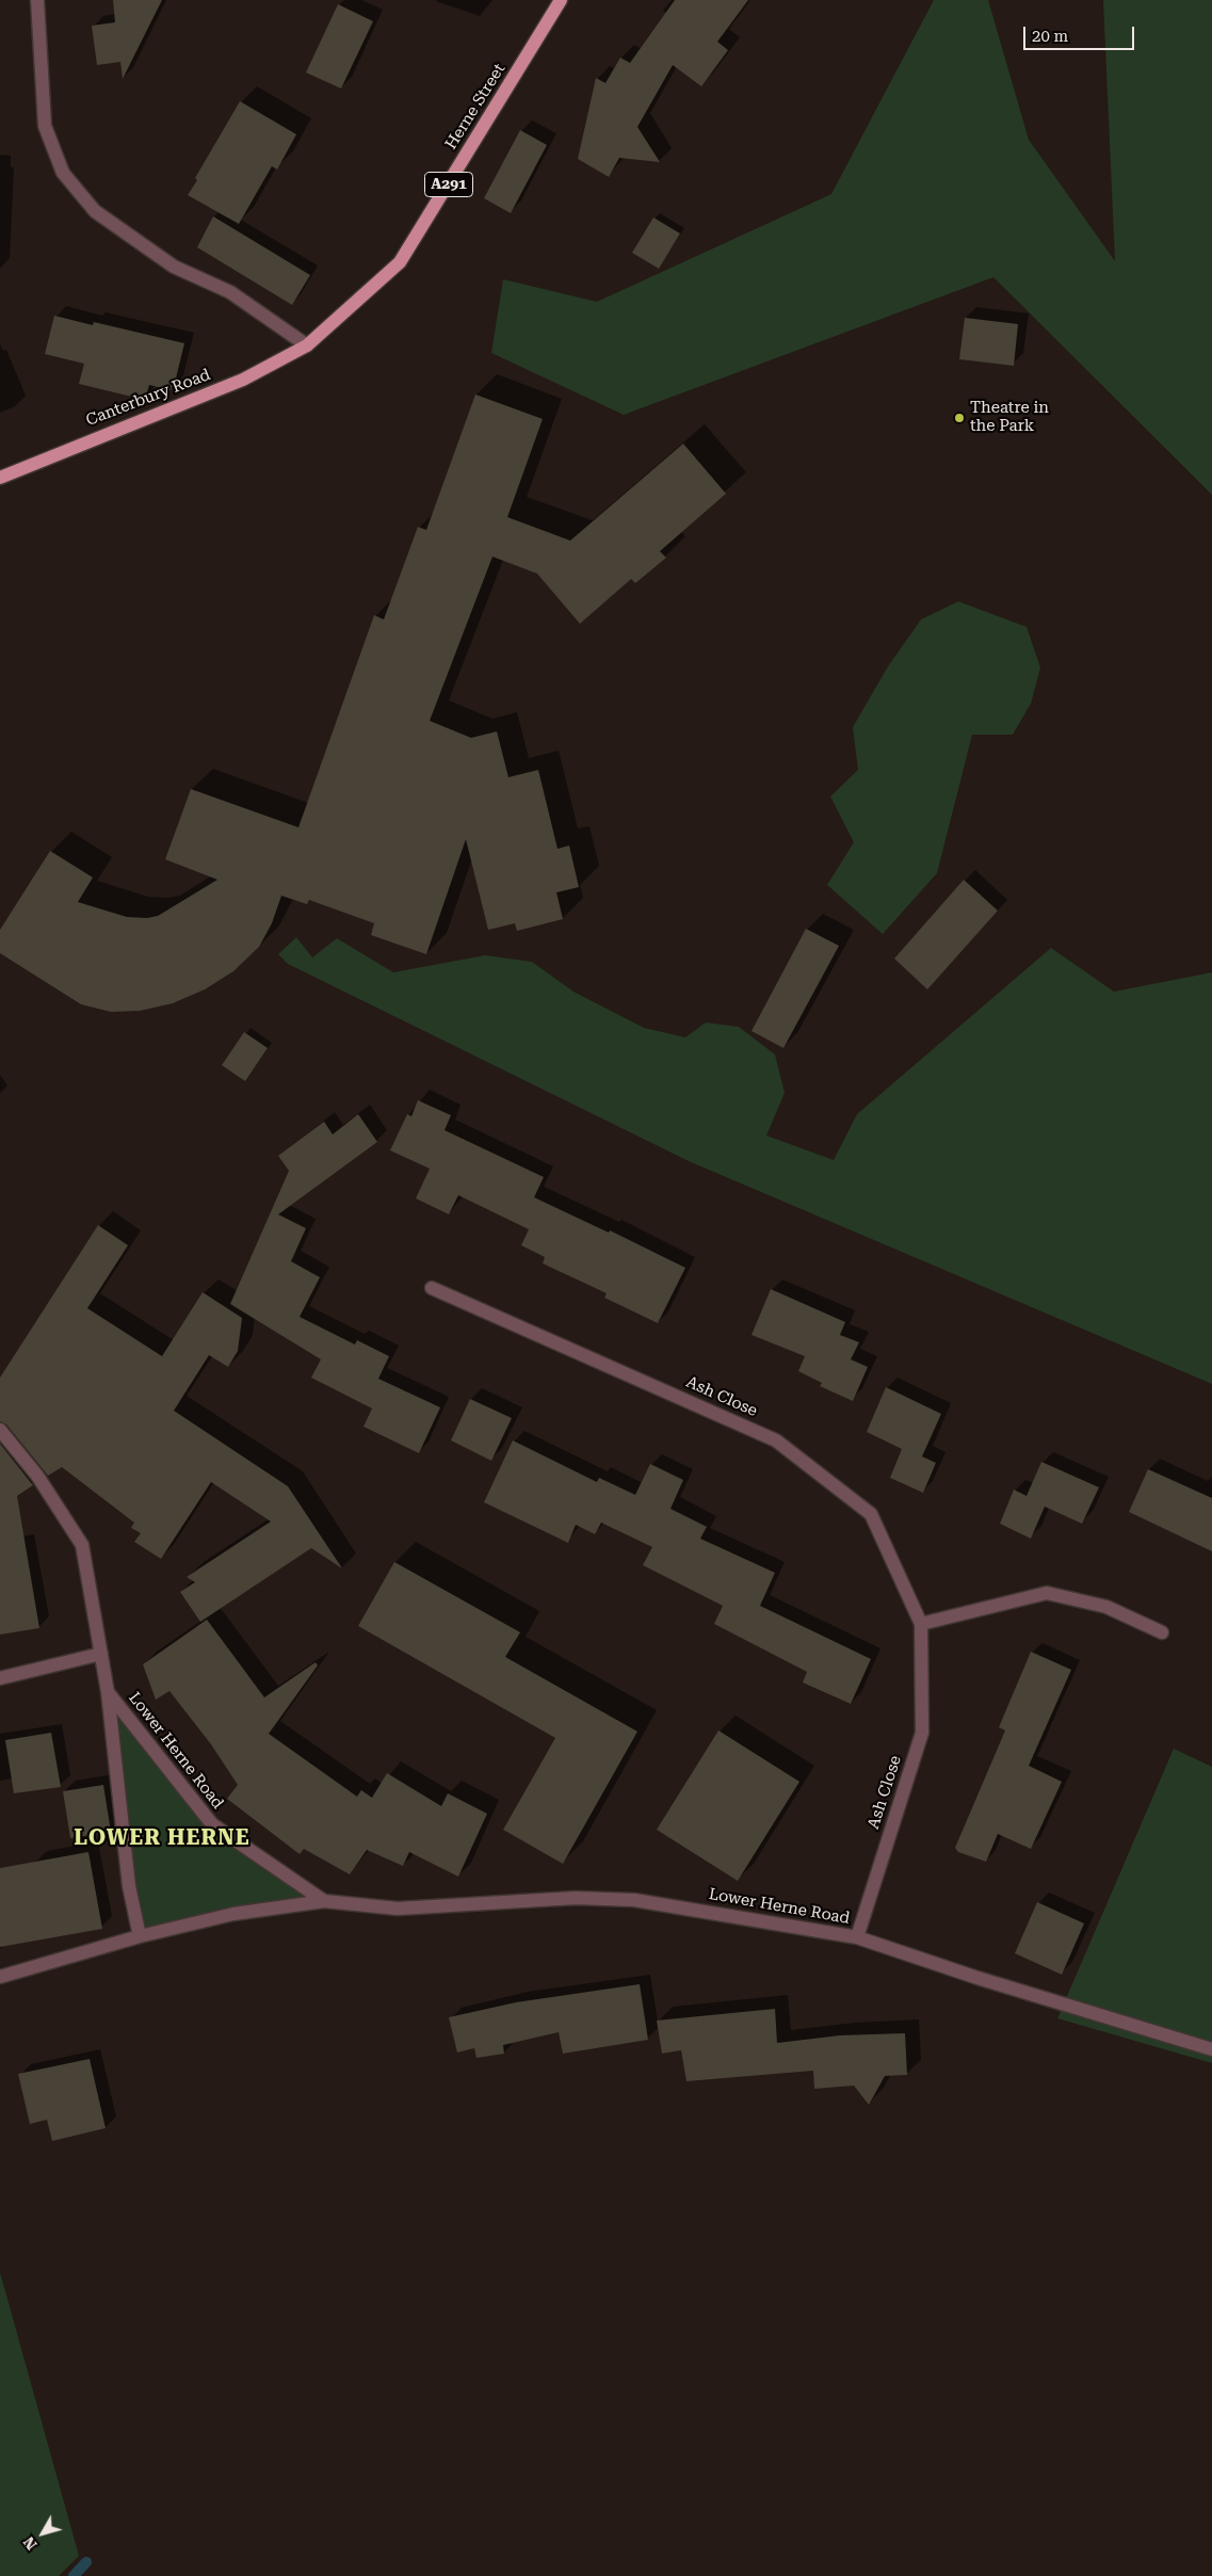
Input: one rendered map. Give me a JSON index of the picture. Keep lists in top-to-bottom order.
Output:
{
  "streets": {
    "main road": ["Herne Street", "A291", "Canterbury Road"],
    "street": ["Ash Close", "Lower Herne Road"]
  },
  "crossings": [
    ["Herne Street", "Canterbury Road"],
    ["Ash Close", "Lower Herne Road"]
  ],
  "districts": ["LOWER HERNE"],
  "places": ["Theatre in the Park"],
  "scale_bar": "20 m",
  "north": "bottom left"
}
